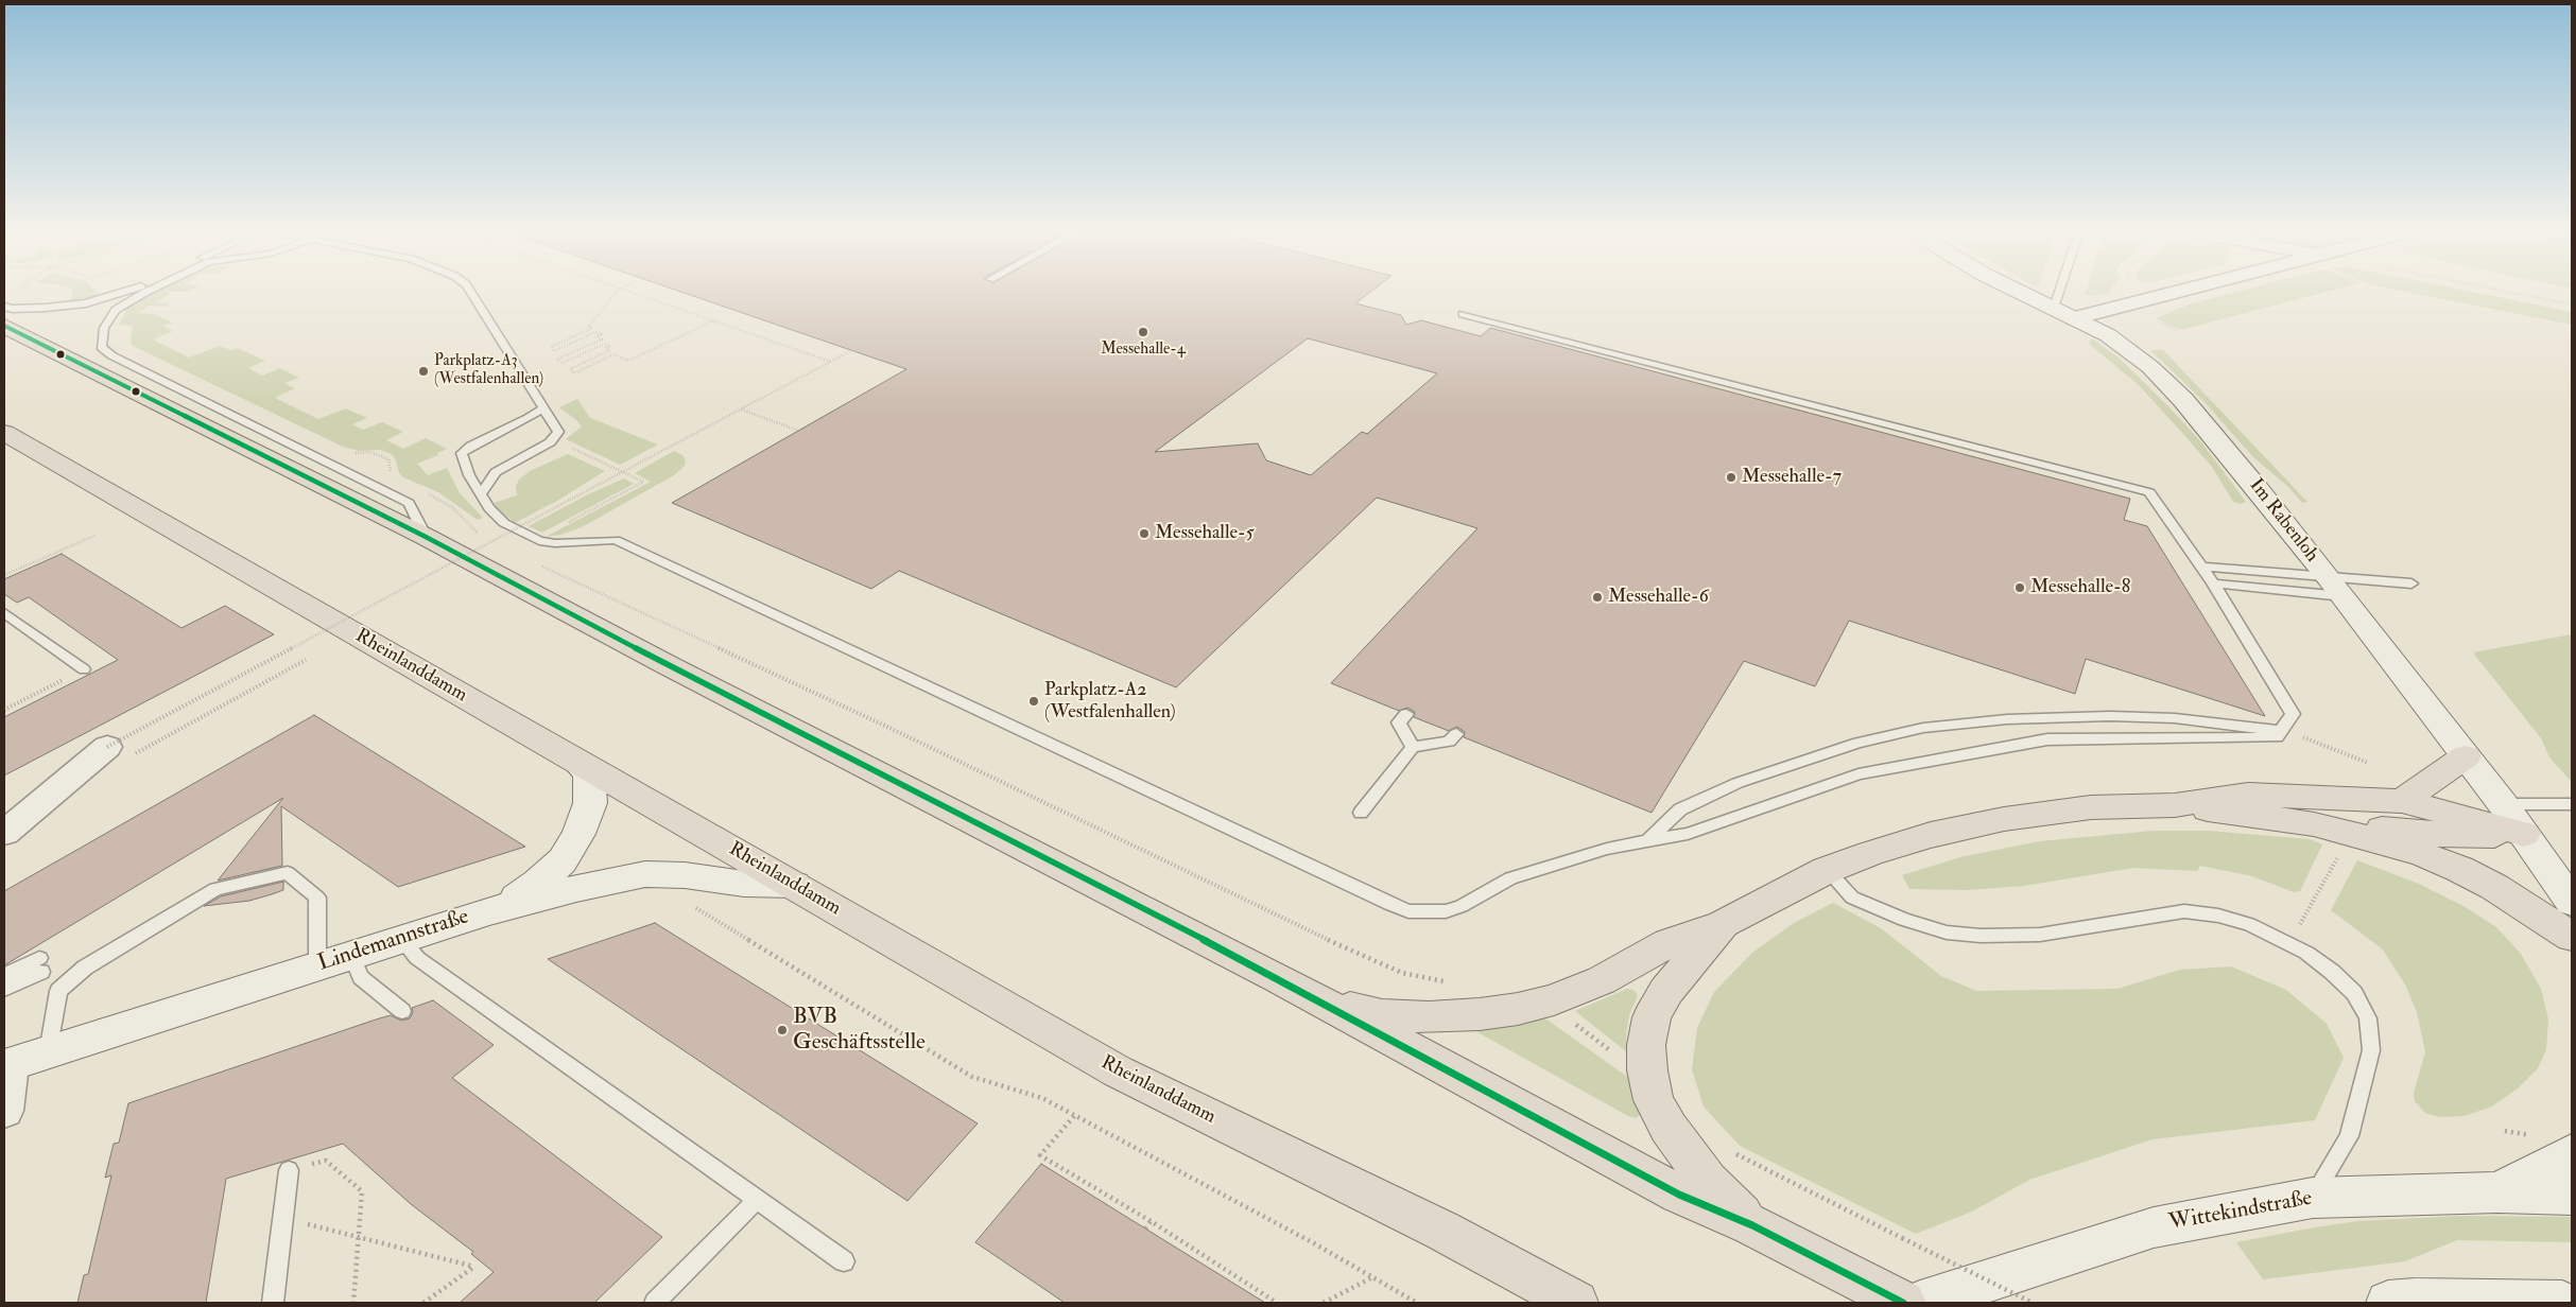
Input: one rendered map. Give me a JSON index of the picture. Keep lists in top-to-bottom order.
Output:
{
  "streets": {
    "main road": ["Rheinlanddamm"],
    "street": ["Im Rabenloh", "Lindemannstraße", "Wittekindstraße"]
  },
  "crossings": [
    ["Rheinlanddamm", "Lindemannstraße"]
  ],
  "places": [
    "Messehalle-4",
    "Parkplatz-A3 (Westfalenhallen)",
    "Messehalle-7",
    "Messehalle-5",
    "Messehalle-8",
    "Messehalle-6",
    "Parkplatz-A2 (Westfalenhallen)",
    "BVB Geschäftsstelle"
  ]
}
